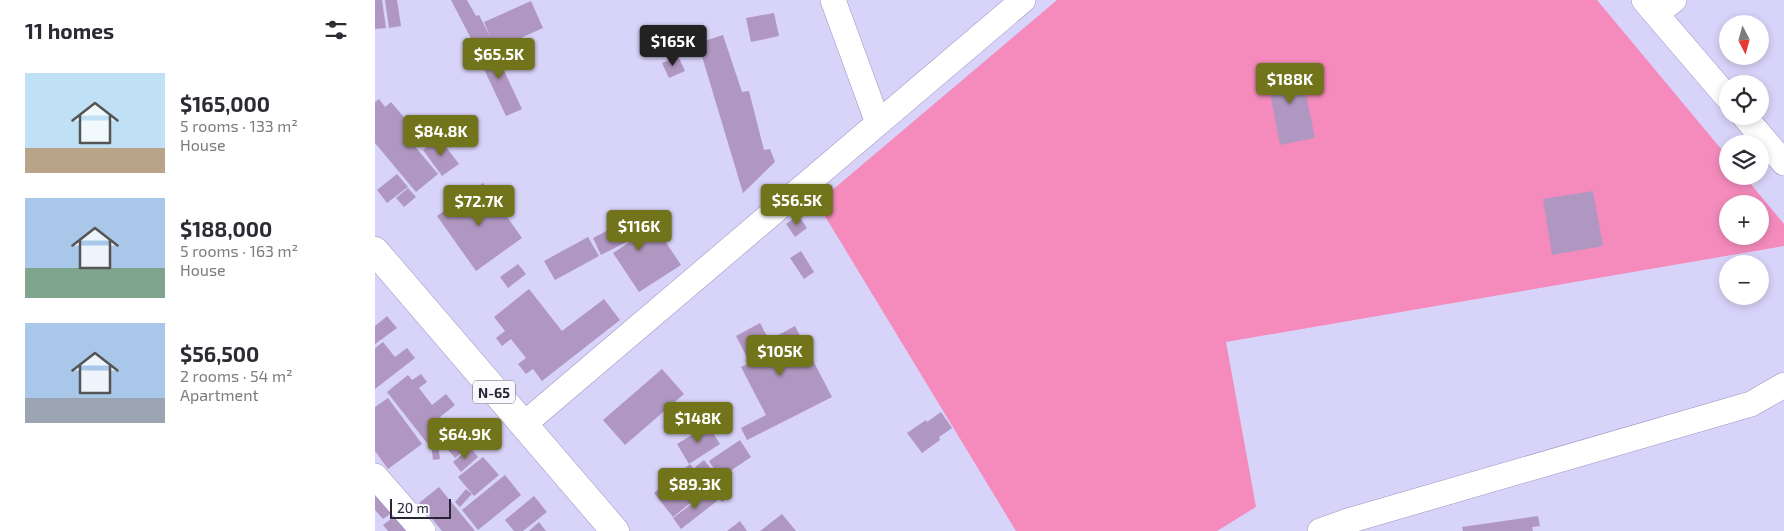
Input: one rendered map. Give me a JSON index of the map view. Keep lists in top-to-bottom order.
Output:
{
  "streets": {
    "highway": ["N-65"]
  },
  "scale_bar": "20 m",
  "north": "bottom",
  "page": {
    "heading": "11 homes",
    "map_buttons": ["+", "−"],
    "price": [
      "$165K",
      "$65.5K",
      "$188K",
      "$84.8K",
      "$56.5K",
      "$72.7K",
      "$116K",
      "$105K",
      "$148K",
      "$64.9K",
      "$89.3K"
    ],
    "list": [
      {
        "name": "$165,000",
        "note": "5 rooms · 133 m² · House"
      },
      {
        "name": "$188,000",
        "note": "5 rooms · 163 m² · House"
      },
      {
        "name": "$56,500",
        "note": "2 rooms · 54 m² · Apartment"
      }
    ],
    "scale": "20 m"
  }
}
